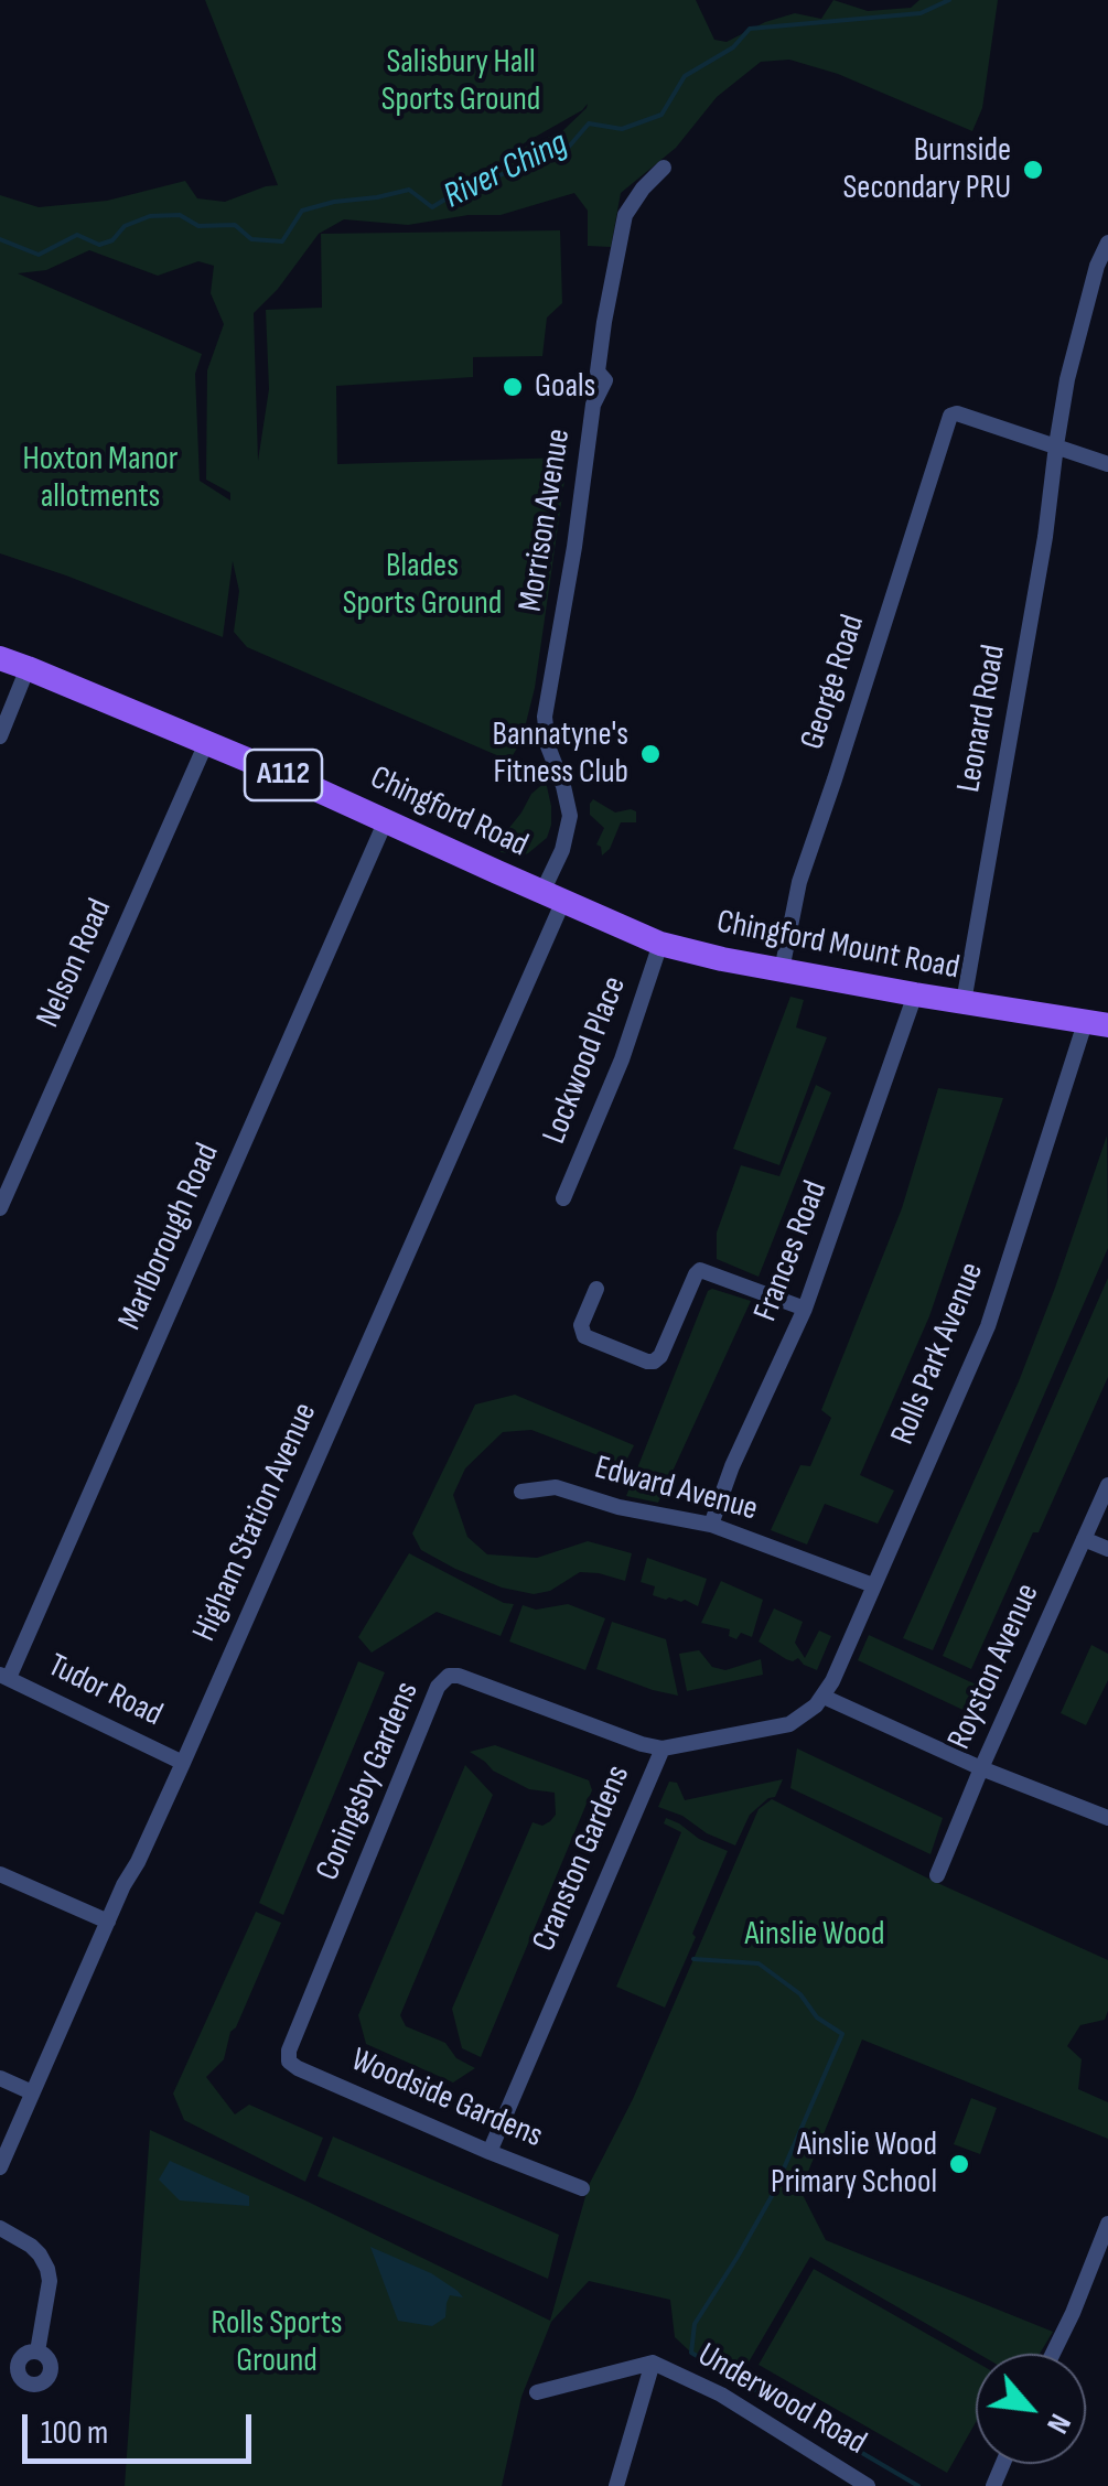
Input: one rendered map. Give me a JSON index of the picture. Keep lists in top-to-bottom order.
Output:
{
  "streets": {
    "main road": ["A112", "Chingford Road", "Chingford Mount Road"],
    "street": [
      "Morrison Avenue",
      "George Road",
      "Leonard Road",
      "Nelson Road",
      "Lockwood Place",
      "Marlborough Road",
      "Frances Road",
      "Rolls Park Avenue",
      "Edward Avenue",
      "Higham Station Avenue",
      "Royston Avenue",
      "Tudor Road",
      "Coningsby Gardens",
      "Cranston Gardens",
      "Woodside Gardens",
      "Underwood Road"
    ]
  },
  "crossings": [
    ["Morrison Avenue", "Chingford Road"],
    ["Morrison Avenue", "Chingford Mount Road"],
    ["Morrison Avenue", "Higham Station Avenue"],
    ["George Road", "Leonard Road"],
    ["George Road", "Chingford Mount Road"],
    ["Leonard Road", "Chingford Mount Road"],
    ["Chingford Road", "Chingford Mount Road"],
    ["Chingford Road", "Nelson Road"],
    ["Chingford Road", "Marlborough Road"],
    ["Chingford Road", "Higham Station Avenue"],
    ["Chingford Mount Road", "Lockwood Place"],
    ["Chingford Mount Road", "Frances Road"],
    ["Chingford Mount Road", "Rolls Park Avenue"],
    ["Chingford Mount Road", "Higham Station Avenue"],
    ["Marlborough Road", "Tudor Road"],
    ["Frances Road", "Edward Avenue"],
    ["Rolls Park Avenue", "Edward Avenue"],
    ["Rolls Park Avenue", "Cranston Gardens"],
    ["Higham Station Avenue", "Tudor Road"],
    ["Coningsby Gardens", "Cranston Gardens"],
    ["Coningsby Gardens", "Woodside Gardens"],
    ["Cranston Gardens", "Woodside Gardens"]
  ],
  "water": ["River Ching"],
  "parks": [
    "Salisbury Hall Sports Ground",
    "Hoxton Manor allotments",
    "Blades Sports Ground",
    "Ainslie Wood",
    "Rolls Sports Ground"
  ],
  "places": [
    "Burnside Secondary PRU",
    "Goals",
    "Bannatyne's Fitness Club",
    "Ainslie Wood Primary School"
  ],
  "scale_bar": "100 m",
  "north": "bottom right"
}
